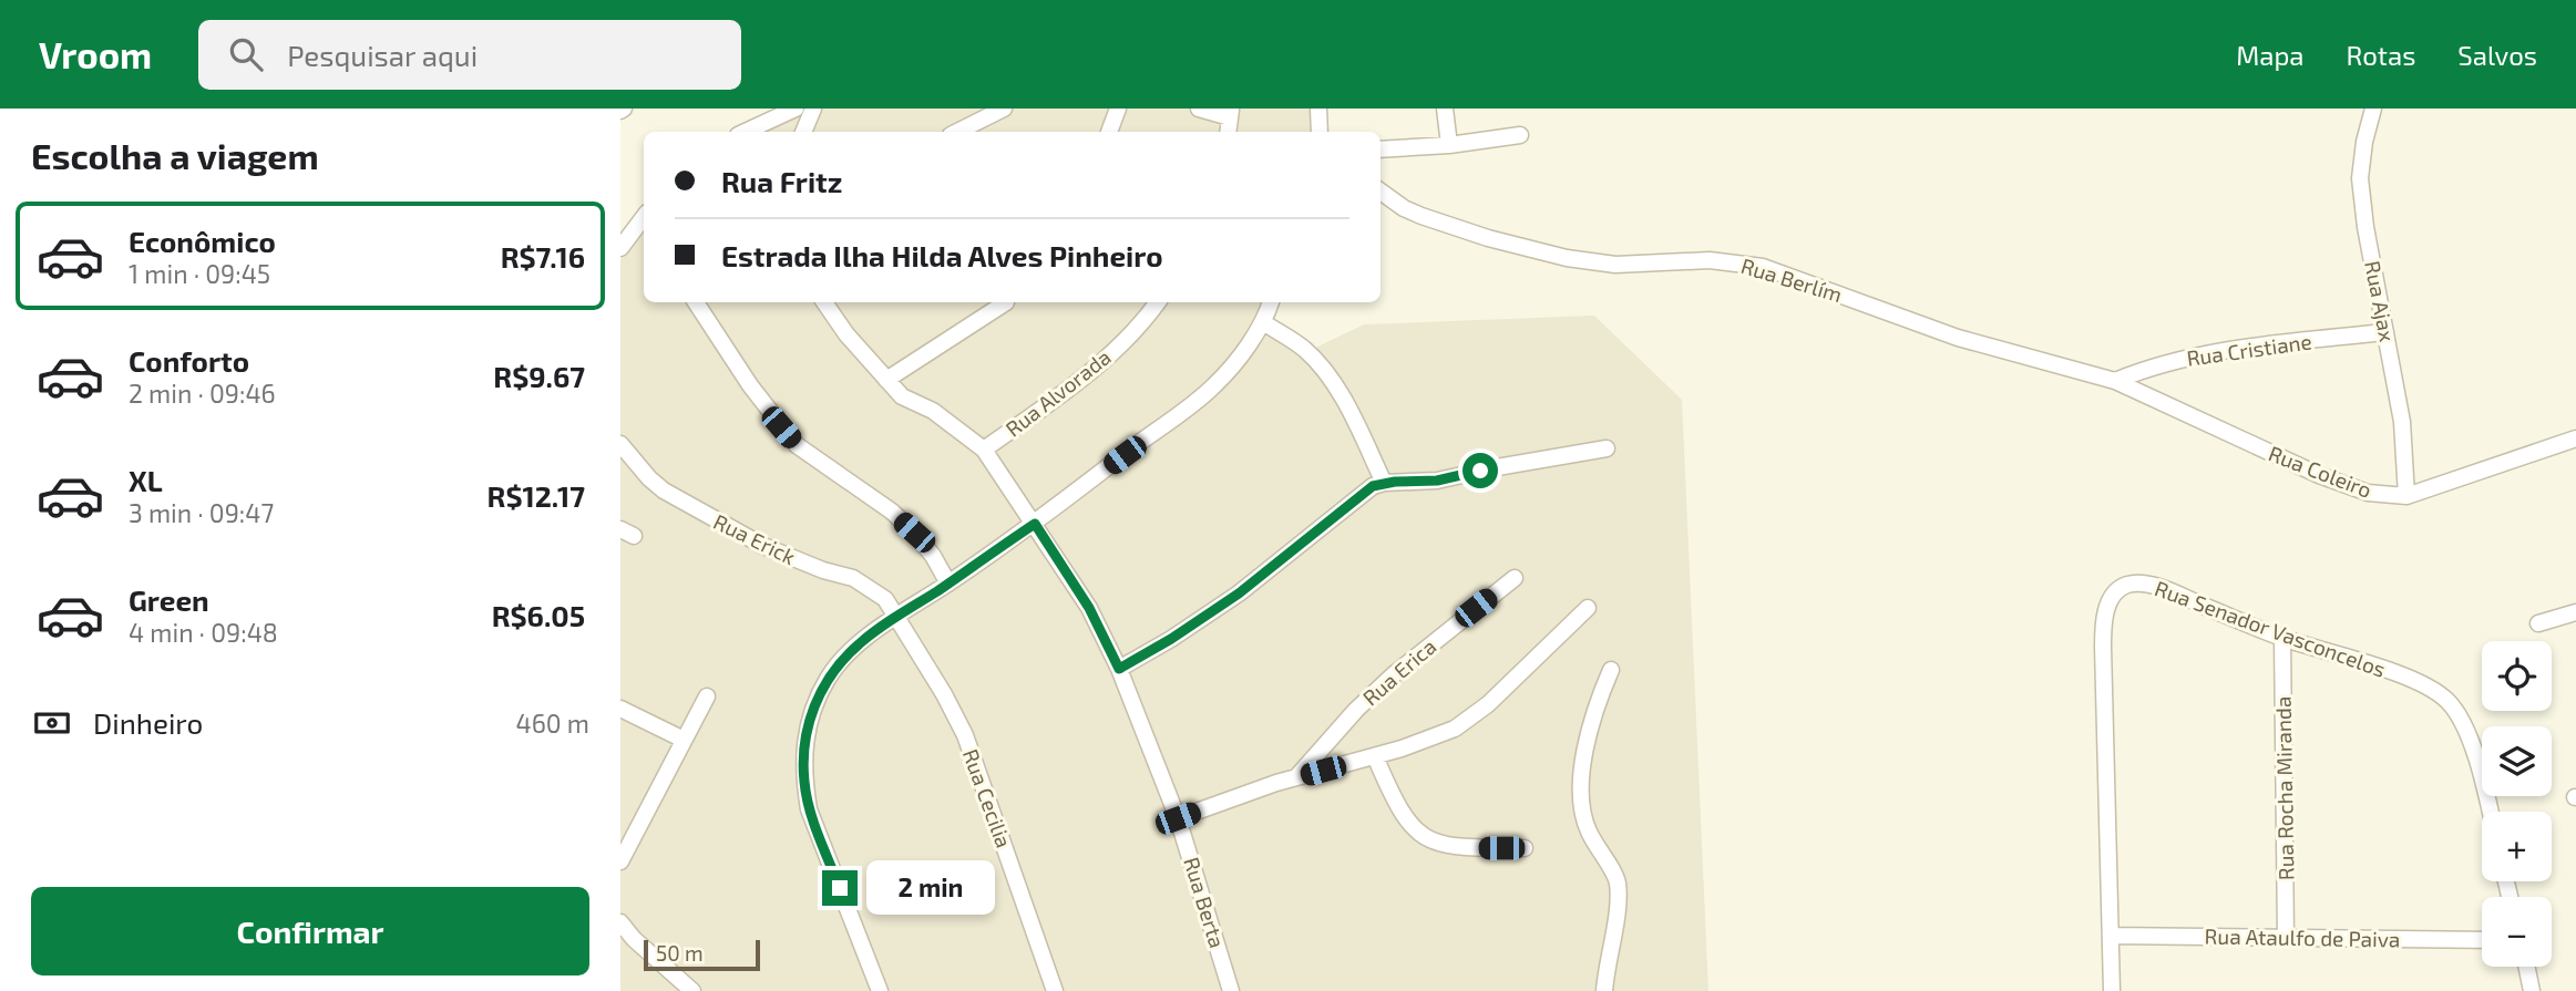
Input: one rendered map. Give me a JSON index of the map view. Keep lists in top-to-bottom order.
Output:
{
  "streets": {
    "street": [
      "Rua Berlím",
      "Rua Ajax",
      "Rua Cristiane",
      "Rua Alvorada",
      "Rua Coleiro",
      "Rua Erick",
      "Rua Senador Vasconcelos",
      "Rua Erica",
      "Rua Rocha Miranda",
      "Rua Cecilia",
      "Rua Berta",
      "Rua Ataulfo de Paiva"
    ]
  },
  "crossings": [
    ["Rua Berlím", "Rua Cristiane"],
    ["Rua Berlím", "Rua Coleiro"],
    ["Rua Ajax", "Rua Cristiane"],
    ["Rua Ajax", "Rua Coleiro"],
    ["Rua Cristiane", "Rua Coleiro"],
    ["Rua Alvorada", "Rua Berta"],
    ["Rua Erick", "Rua Cecilia"],
    ["Rua Senador Vasconcelos", "Rua Rocha Miranda"],
    ["Rua Senador Vasconcelos", "Rua Ataulfo de Paiva"],
    ["Rua Rocha Miranda", "Rua Ataulfo de Paiva"]
  ],
  "scale_bar": "50 m",
  "page": {
    "header": "Vroom",
    "search": "Pesquisar aqui",
    "nav": ["Mapa", "Rotas", "Salvos"],
    "heading": "Escolha a viagem",
    "banner": ["Rua Fritz", "Estrada Ilha Hilda Alves Pinheiro"],
    "list": [
      {
        "name": "Econômico",
        "note": "1 min · 09:45",
        "value": "R$7.16"
      },
      {
        "name": "Conforto",
        "note": "2 min · 09:46",
        "value": "R$9.67"
      },
      {
        "name": "XL",
        "note": "3 min · 09:47",
        "value": "R$12.17"
      },
      {
        "name": "Green",
        "note": "4 min · 09:48",
        "value": "R$6.05"
      }
    ],
    "map_buttons": ["+", "−"],
    "pay": ["Dinheiro", "460 m"],
    "bubble": "2 min",
    "buttons": "Confirmar",
    "scale": "50 m"
  }
}
